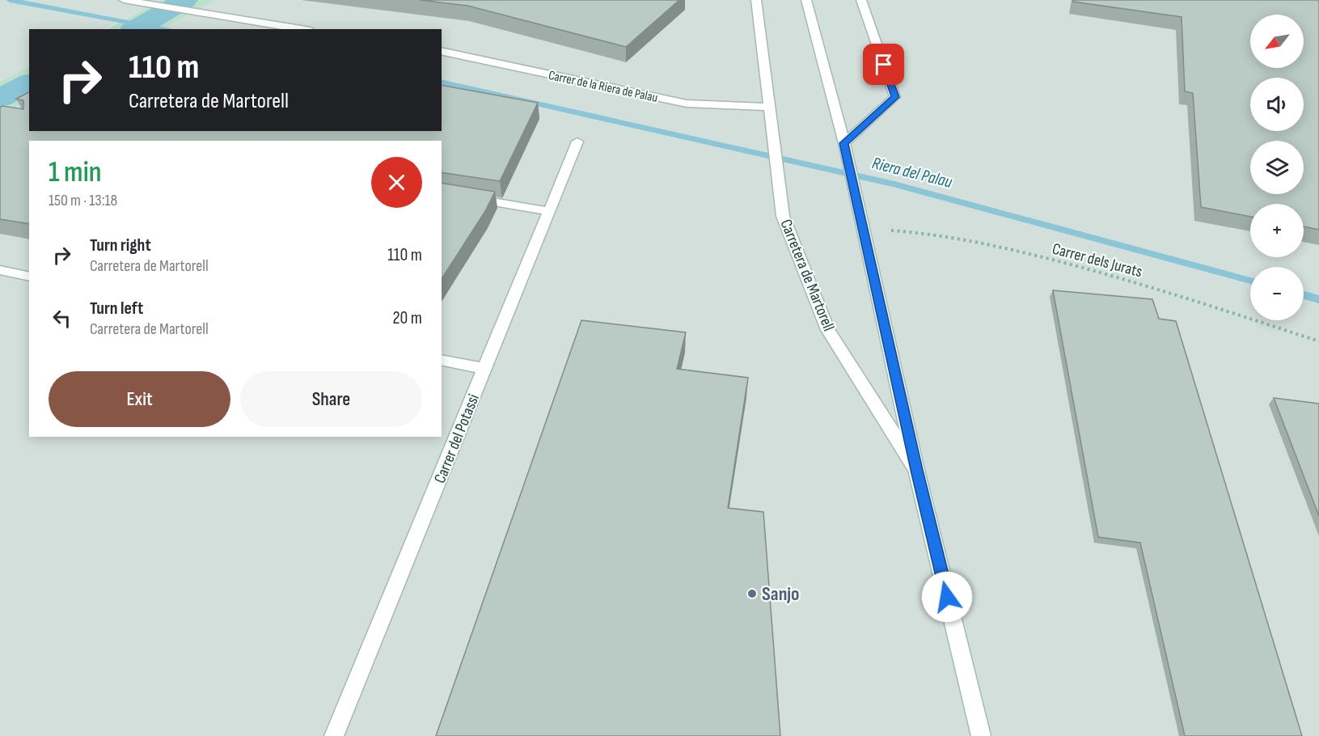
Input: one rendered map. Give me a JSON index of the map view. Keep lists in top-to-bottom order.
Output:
{
  "streets": {
    "street": ["Carrer de la Riera de Palau", "Carretera de Martorell", "Carrer del Potassi"],
    "path": ["Carrer dels Jurats"]
  },
  "crossings": [
    ["Carrer de la Riera de Palau", "Carretera de Martorell"],
    ["Carrer dels Jurats", "Carretera de Martorell"]
  ],
  "water": ["Riera del Palau"],
  "places": ["Sanjo"],
  "north": "bottom left",
  "page": {
    "map_buttons": ["+", "−"],
    "turn": ["110 m", "Carretera de Martorell"],
    "heading": ["1 min", "150 m · 13:18"],
    "list": [
      {
        "name": "Turn right",
        "note": "Carretera de Martorell",
        "value": "110 m"
      },
      {
        "name": "Turn left",
        "note": "Carretera de Martorell",
        "value": "20 m"
      }
    ],
    "buttons": ["Exit", "Share"]
  }
}
